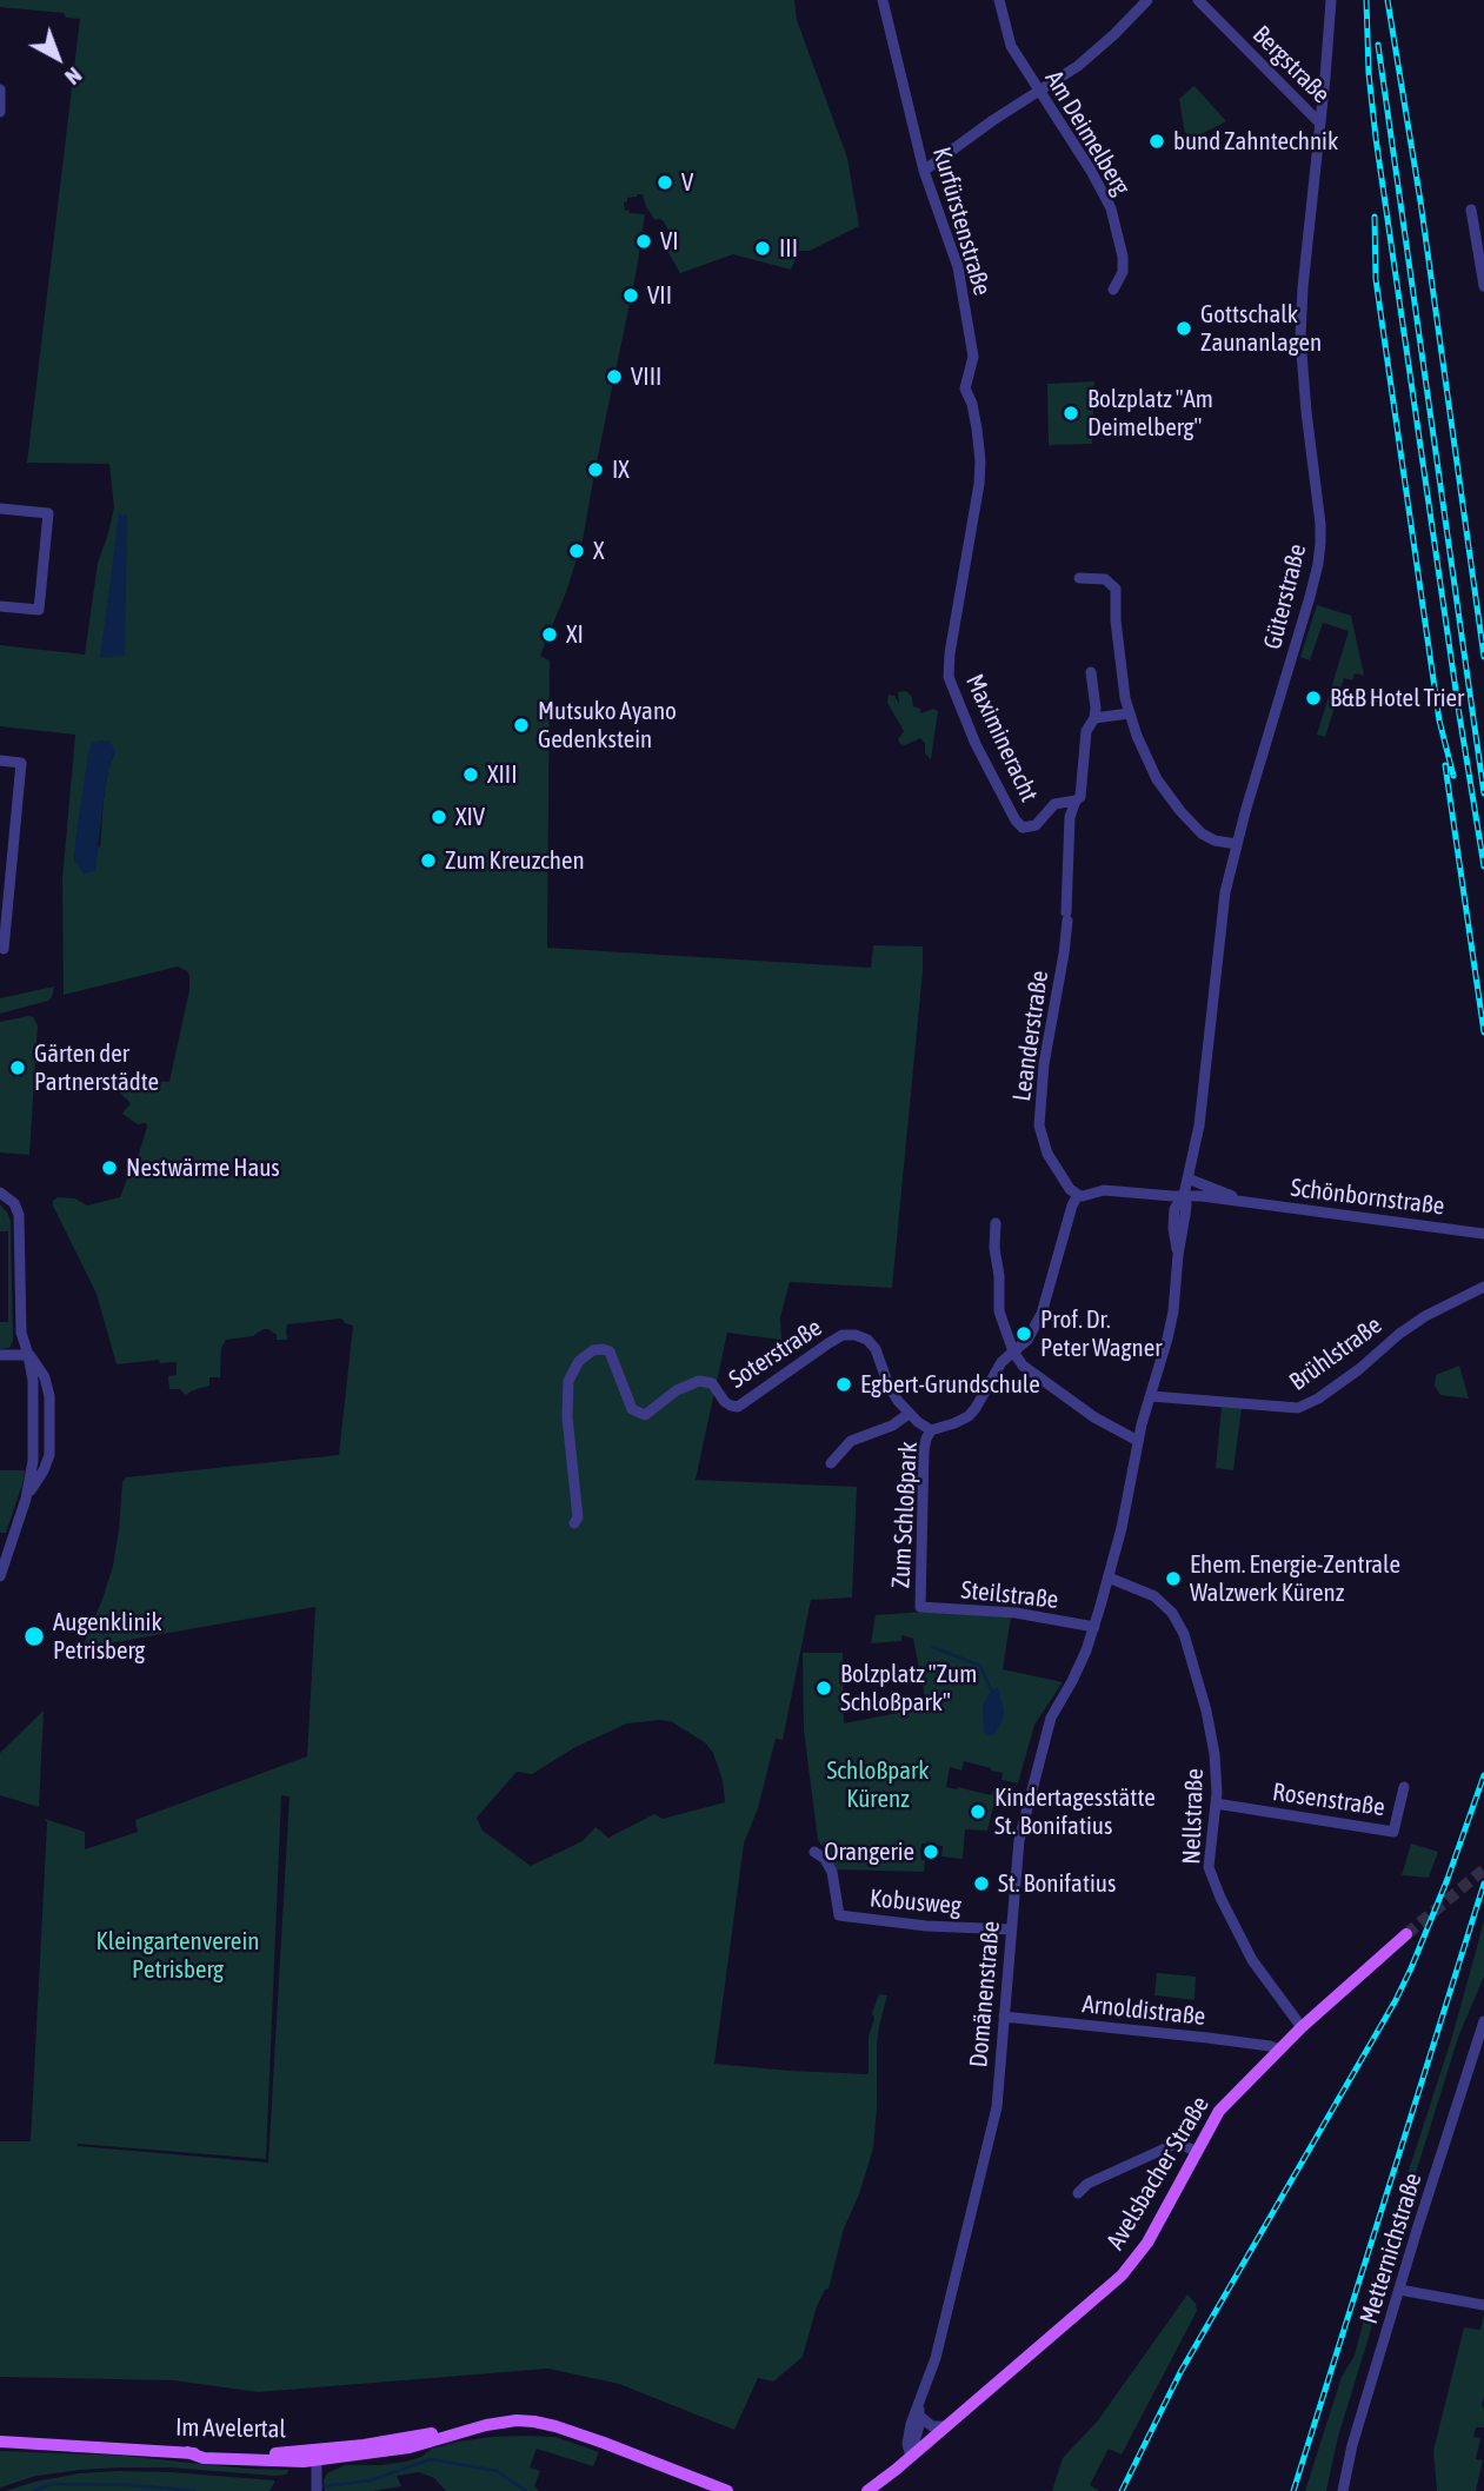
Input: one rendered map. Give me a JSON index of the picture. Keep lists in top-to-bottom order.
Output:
{
  "streets": {
    "main road": ["Avelsbacher Straße", "Im Avelertal"],
    "street": [
      "Bergstraße",
      "Am Deimelberg",
      "Kurfürstenstraße",
      "Güterstraße",
      "Maximineracht",
      "Leanderstraße",
      "Schönbornstraße",
      "Soterstraße",
      "Brühlstraße",
      "Zum Schloßpark",
      "Steilstraße",
      "Rosenstraße",
      "Nellstraße",
      "Kobusweg",
      "Domänenstraße",
      "Arnoldistraße",
      "Metternichstraße"
    ]
  },
  "crossings": [
    ["Bergstraße", "Güterstraße"],
    ["Kurfürstenstraße", "Maximineracht"],
    ["Güterstraße", "Schönbornstraße"],
    ["Güterstraße", "Domänenstraße"],
    ["Maximineracht", "Leanderstraße"],
    ["Leanderstraße", "Zum Schloßpark"],
    ["Schönbornstraße", "Domänenstraße"],
    ["Soterstraße", "Zum Schloßpark"],
    ["Brühlstraße", "Domänenstraße"],
    ["Zum Schloßpark", "Steilstraße"],
    ["Steilstraße", "Domänenstraße"],
    ["Rosenstraße", "Nellstraße"],
    ["Nellstraße", "Domänenstraße"],
    ["Nellstraße", "Avelsbacher Straße"],
    ["Kobusweg", "Domänenstraße"],
    ["Domänenstraße", "Arnoldistraße"],
    ["Domänenstraße", "Avelsbacher Straße"],
    ["Arnoldistraße", "Avelsbacher Straße"]
  ],
  "parks": ["Schloßpark Kürenz", "Kleingartenverein Petrisberg"],
  "places": [
    "bund Zahntechnik",
    "V",
    "VI",
    "III",
    "VII",
    "Gottschalk Zaunanlagen",
    "VIII",
    "Bolzplatz \"Am Deimelberg\"",
    "IX",
    "X",
    "XI",
    "B&B Hotel Trier",
    "Mutsuko Ayano Gedenkstein",
    "XIII",
    "XIV",
    "Zum Kreuzchen",
    "Gärten der Partnerstädte",
    "Nestwärme Haus",
    "Prof. Dr. Peter Wagner",
    "Egbert-Grundschule",
    "Ehem. Energie-Zentrale Walzwerk Kürenz",
    "Augenklinik Petrisberg",
    "Bolzplatz \"Zum Schloßpark\"",
    "Kindertagesstätte St. Bonifatius",
    "Orangerie",
    "St. Bonifatius"
  ],
  "north": "bottom right"
}
